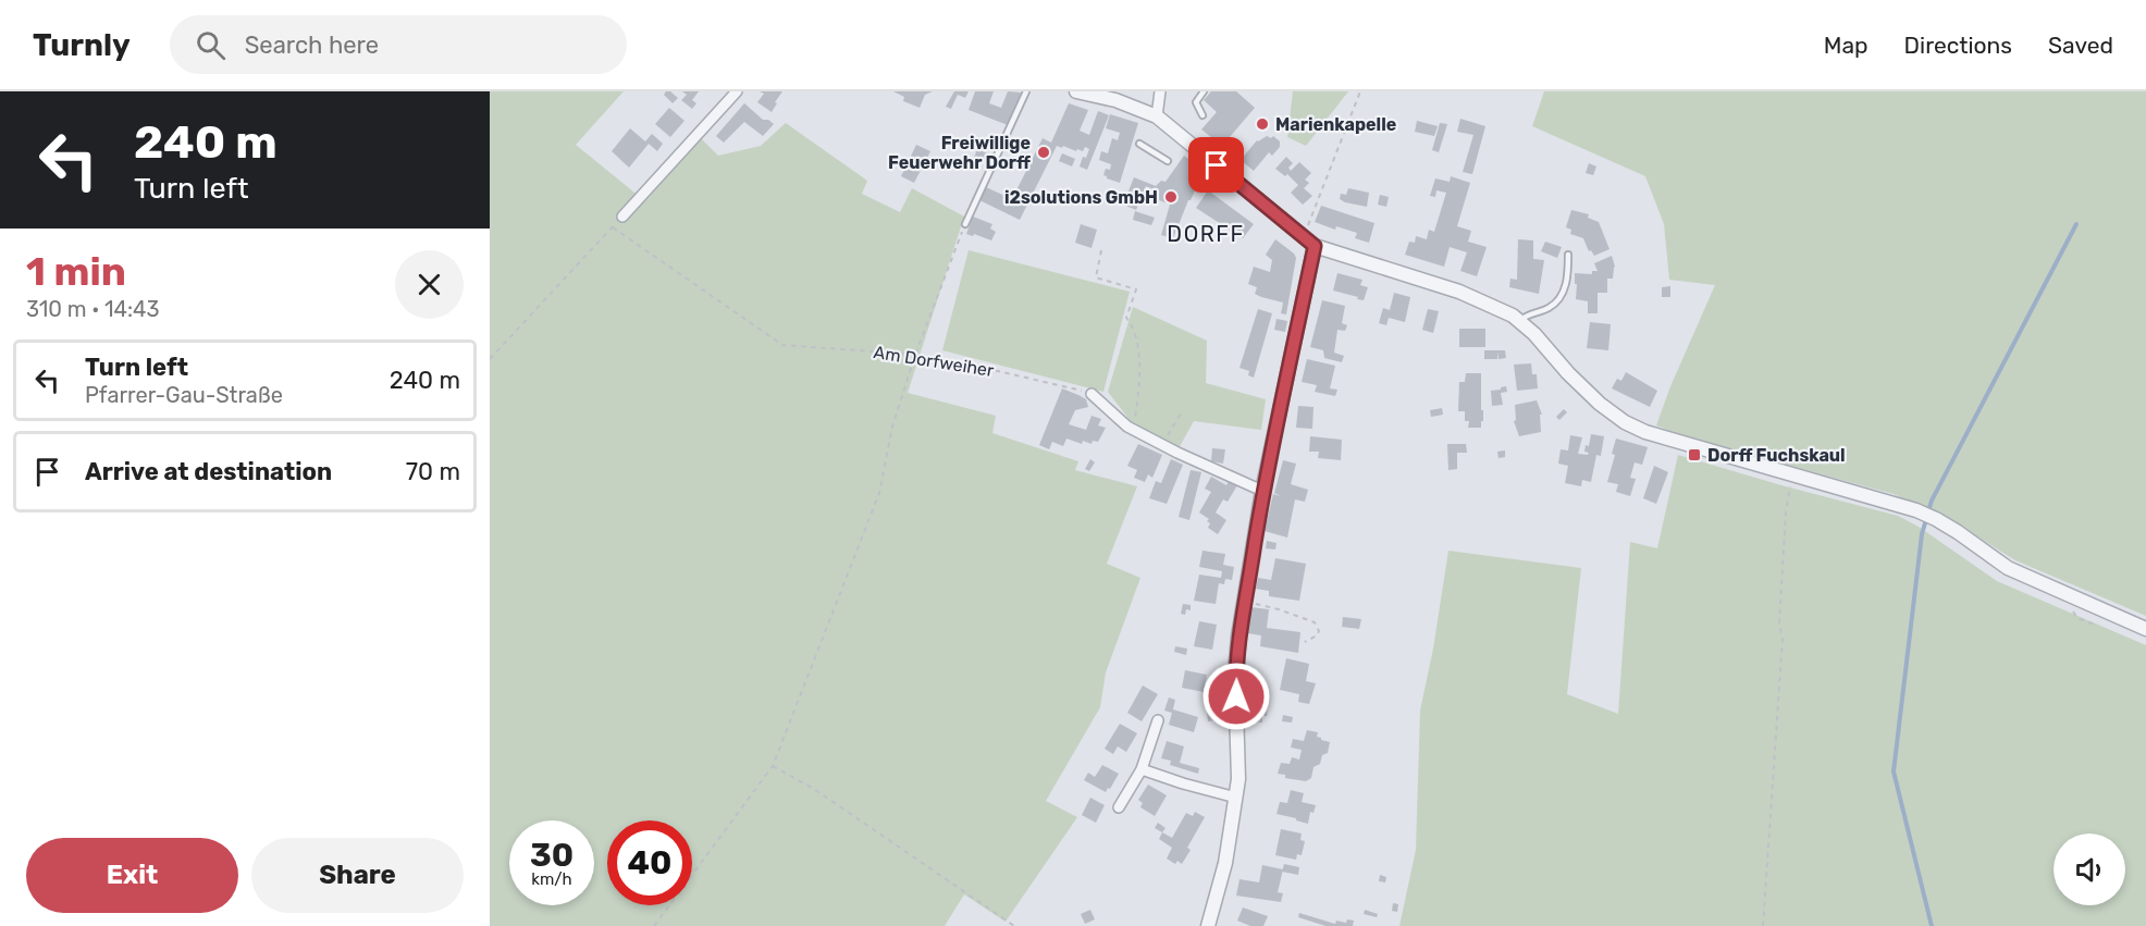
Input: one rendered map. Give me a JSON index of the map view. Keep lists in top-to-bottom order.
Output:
{
  "streets": {
    "path": ["Am Dorfweiher"]
  },
  "districts": ["DORFF"],
  "places": {
    "other": ["Marienkapelle", "Freiwillige Feuerwehr Dorff", "i2solutions GmbH"],
    "transit": ["Dorff Fuchskaul"]
  },
  "page": {
    "header": "Turnly",
    "search": "Search here",
    "nav": ["Map", "Directions", "Saved"],
    "turn": ["240 m", "Turn left"],
    "heading": ["1 min", "310 m · 14:43"],
    "list": [
      {
        "name": "Turn left",
        "note": "Pfarrer-Gau-Straße",
        "value": "240 m"
      },
      {
        "name": "Arrive at destination",
        "value": "70 m"
      }
    ],
    "speed": "30 km/h",
    "limit": "40",
    "buttons": ["Exit", "Share"]
  }
}
